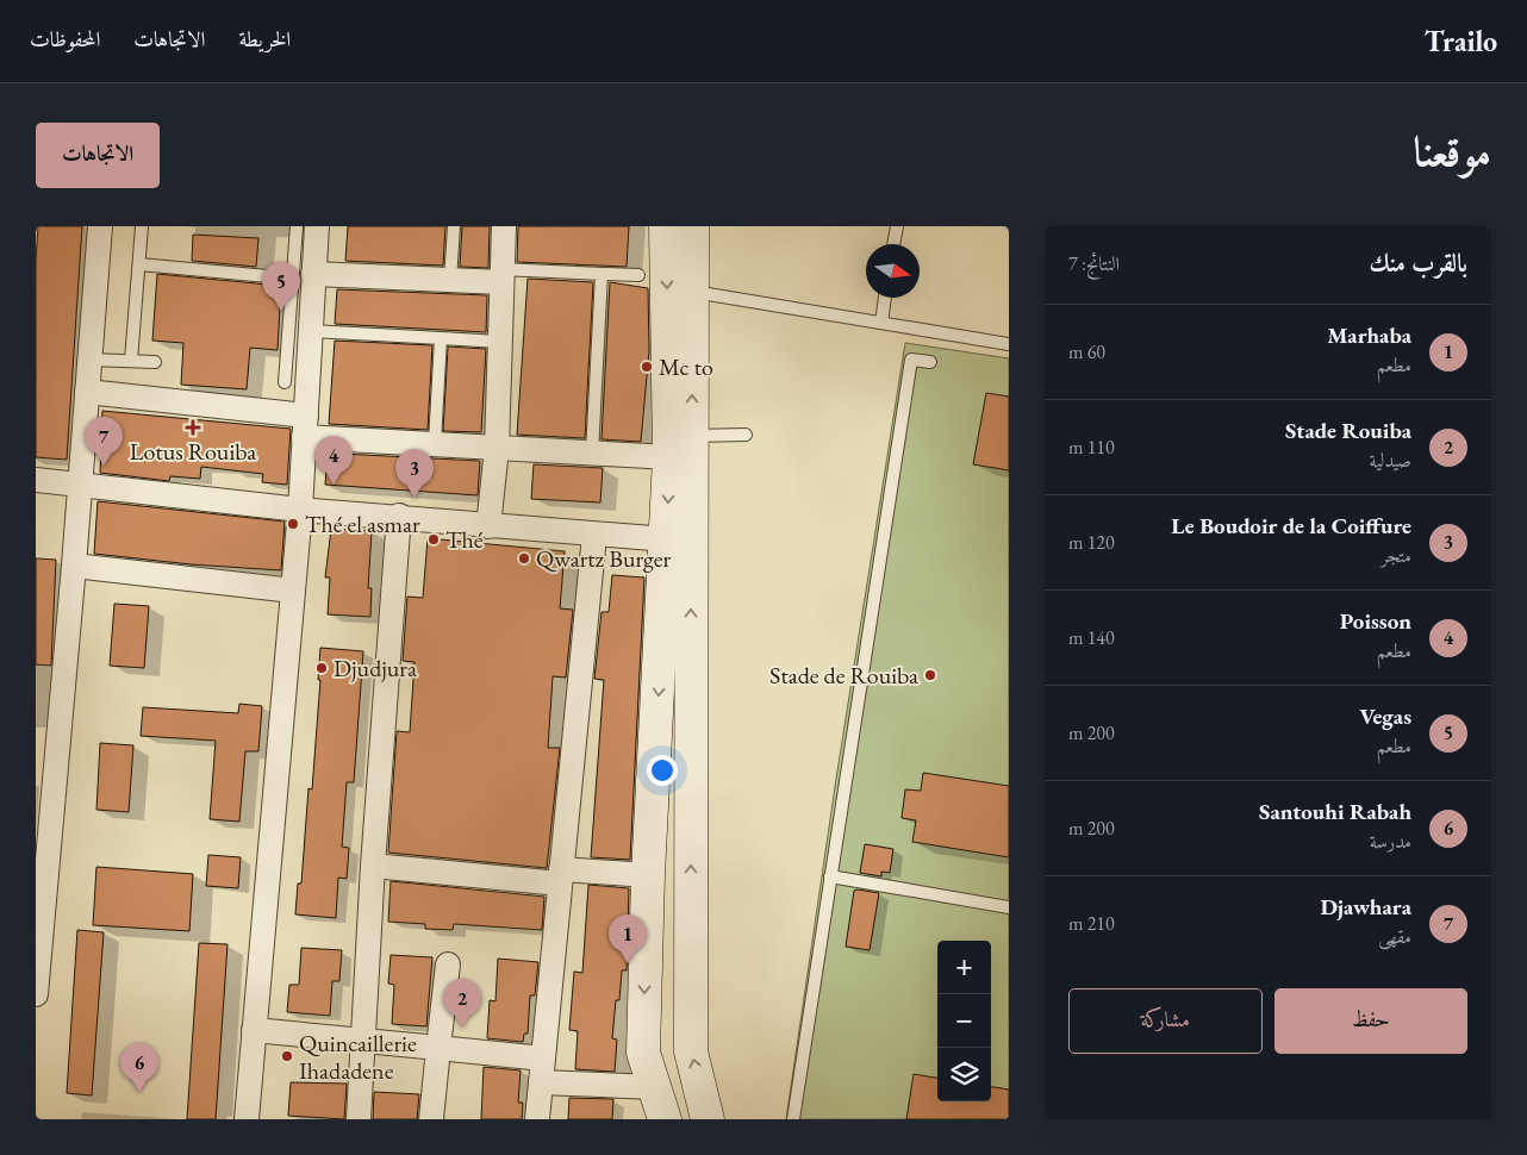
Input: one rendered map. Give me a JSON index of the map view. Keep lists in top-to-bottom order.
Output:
{
  "places": {
    "other": [
      "Mc to",
      "Thé el asmar",
      "Thé",
      "Qwartz Burger",
      "Djudjura",
      "Stade de Rouiba",
      "Quincaillerie Ihadadene"
    ],
    "health": ["Lotus Rouiba"]
  },
  "north": "right",
  "page": {
    "header": "Trailo",
    "nav": ["الخريطة", "الاتجاهات", "المحفوظات"],
    "title": "موقعنا",
    "buttons": [
      "الاتجاهات",
      ["حفظ", "مشاركة"]
    ],
    "heading": ["بالقرب منك", "النتائج: 7"],
    "pins": [
      "5",
      "7",
      "4",
      "3",
      "1",
      "2",
      "6"
    ],
    "list": [
      {
        "mark": "1",
        "name": "Marhaba",
        "note": "مطعم",
        "value": "60 m"
      },
      {
        "mark": "2",
        "name": "Stade Rouiba",
        "note": "صيدلية",
        "value": "110 m"
      },
      {
        "mark": "3",
        "name": "Le Boudoir de la Coiffure",
        "note": "متجر",
        "value": "120 m"
      },
      {
        "mark": "4",
        "name": "Poisson",
        "note": "مطعم",
        "value": "140 m"
      },
      {
        "mark": "5",
        "name": "Vegas",
        "note": "مطعم",
        "value": "200 m"
      },
      {
        "mark": "6",
        "name": "Santouhi Rabah",
        "note": "مدرسة",
        "value": "200 m"
      },
      {
        "mark": "7",
        "name": "Djawhara",
        "note": "مقهى",
        "value": "210 m"
      }
    ],
    "map_buttons": ["+", "−"]
  }
}
